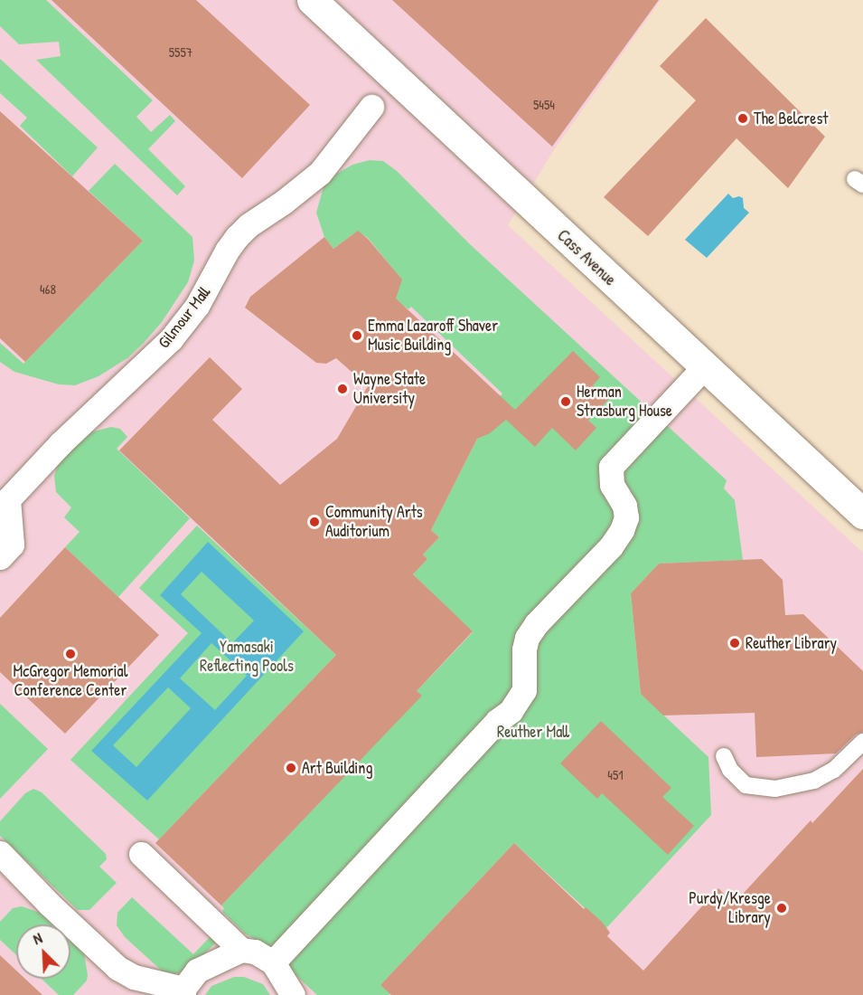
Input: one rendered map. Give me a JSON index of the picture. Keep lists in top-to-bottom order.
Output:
{
  "streets": {
    "street": ["Cass Avenue", "Gilmour Mall"]
  },
  "parks": ["Yamasaki Reflecting Pools", "Reuther Mall"],
  "places": [
    "The Belcrest",
    "Emma Lazaroff Shaver Music Building",
    "Wayne State University",
    "Herman Strasburg House",
    "Community Arts Auditorium",
    "Reuther Library",
    "McGregor Memorial Conference Center",
    "Art Building",
    "Purdy/Kresge Library"
  ],
  "house_numbers": [
    "5557",
    "5454",
    "468",
    "451"
  ],
  "north": "top left"
}
